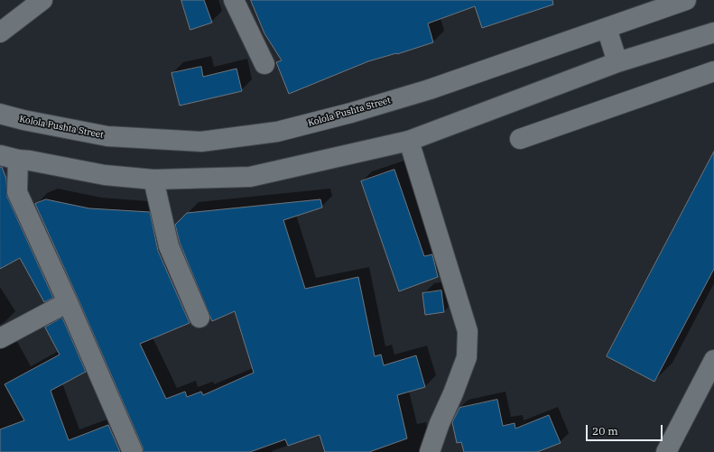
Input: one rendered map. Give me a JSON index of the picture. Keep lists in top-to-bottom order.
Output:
{
  "streets": {
    "main road": ["Kolola Pushta Street"]
  },
  "scale_bar": "20 m"
}
